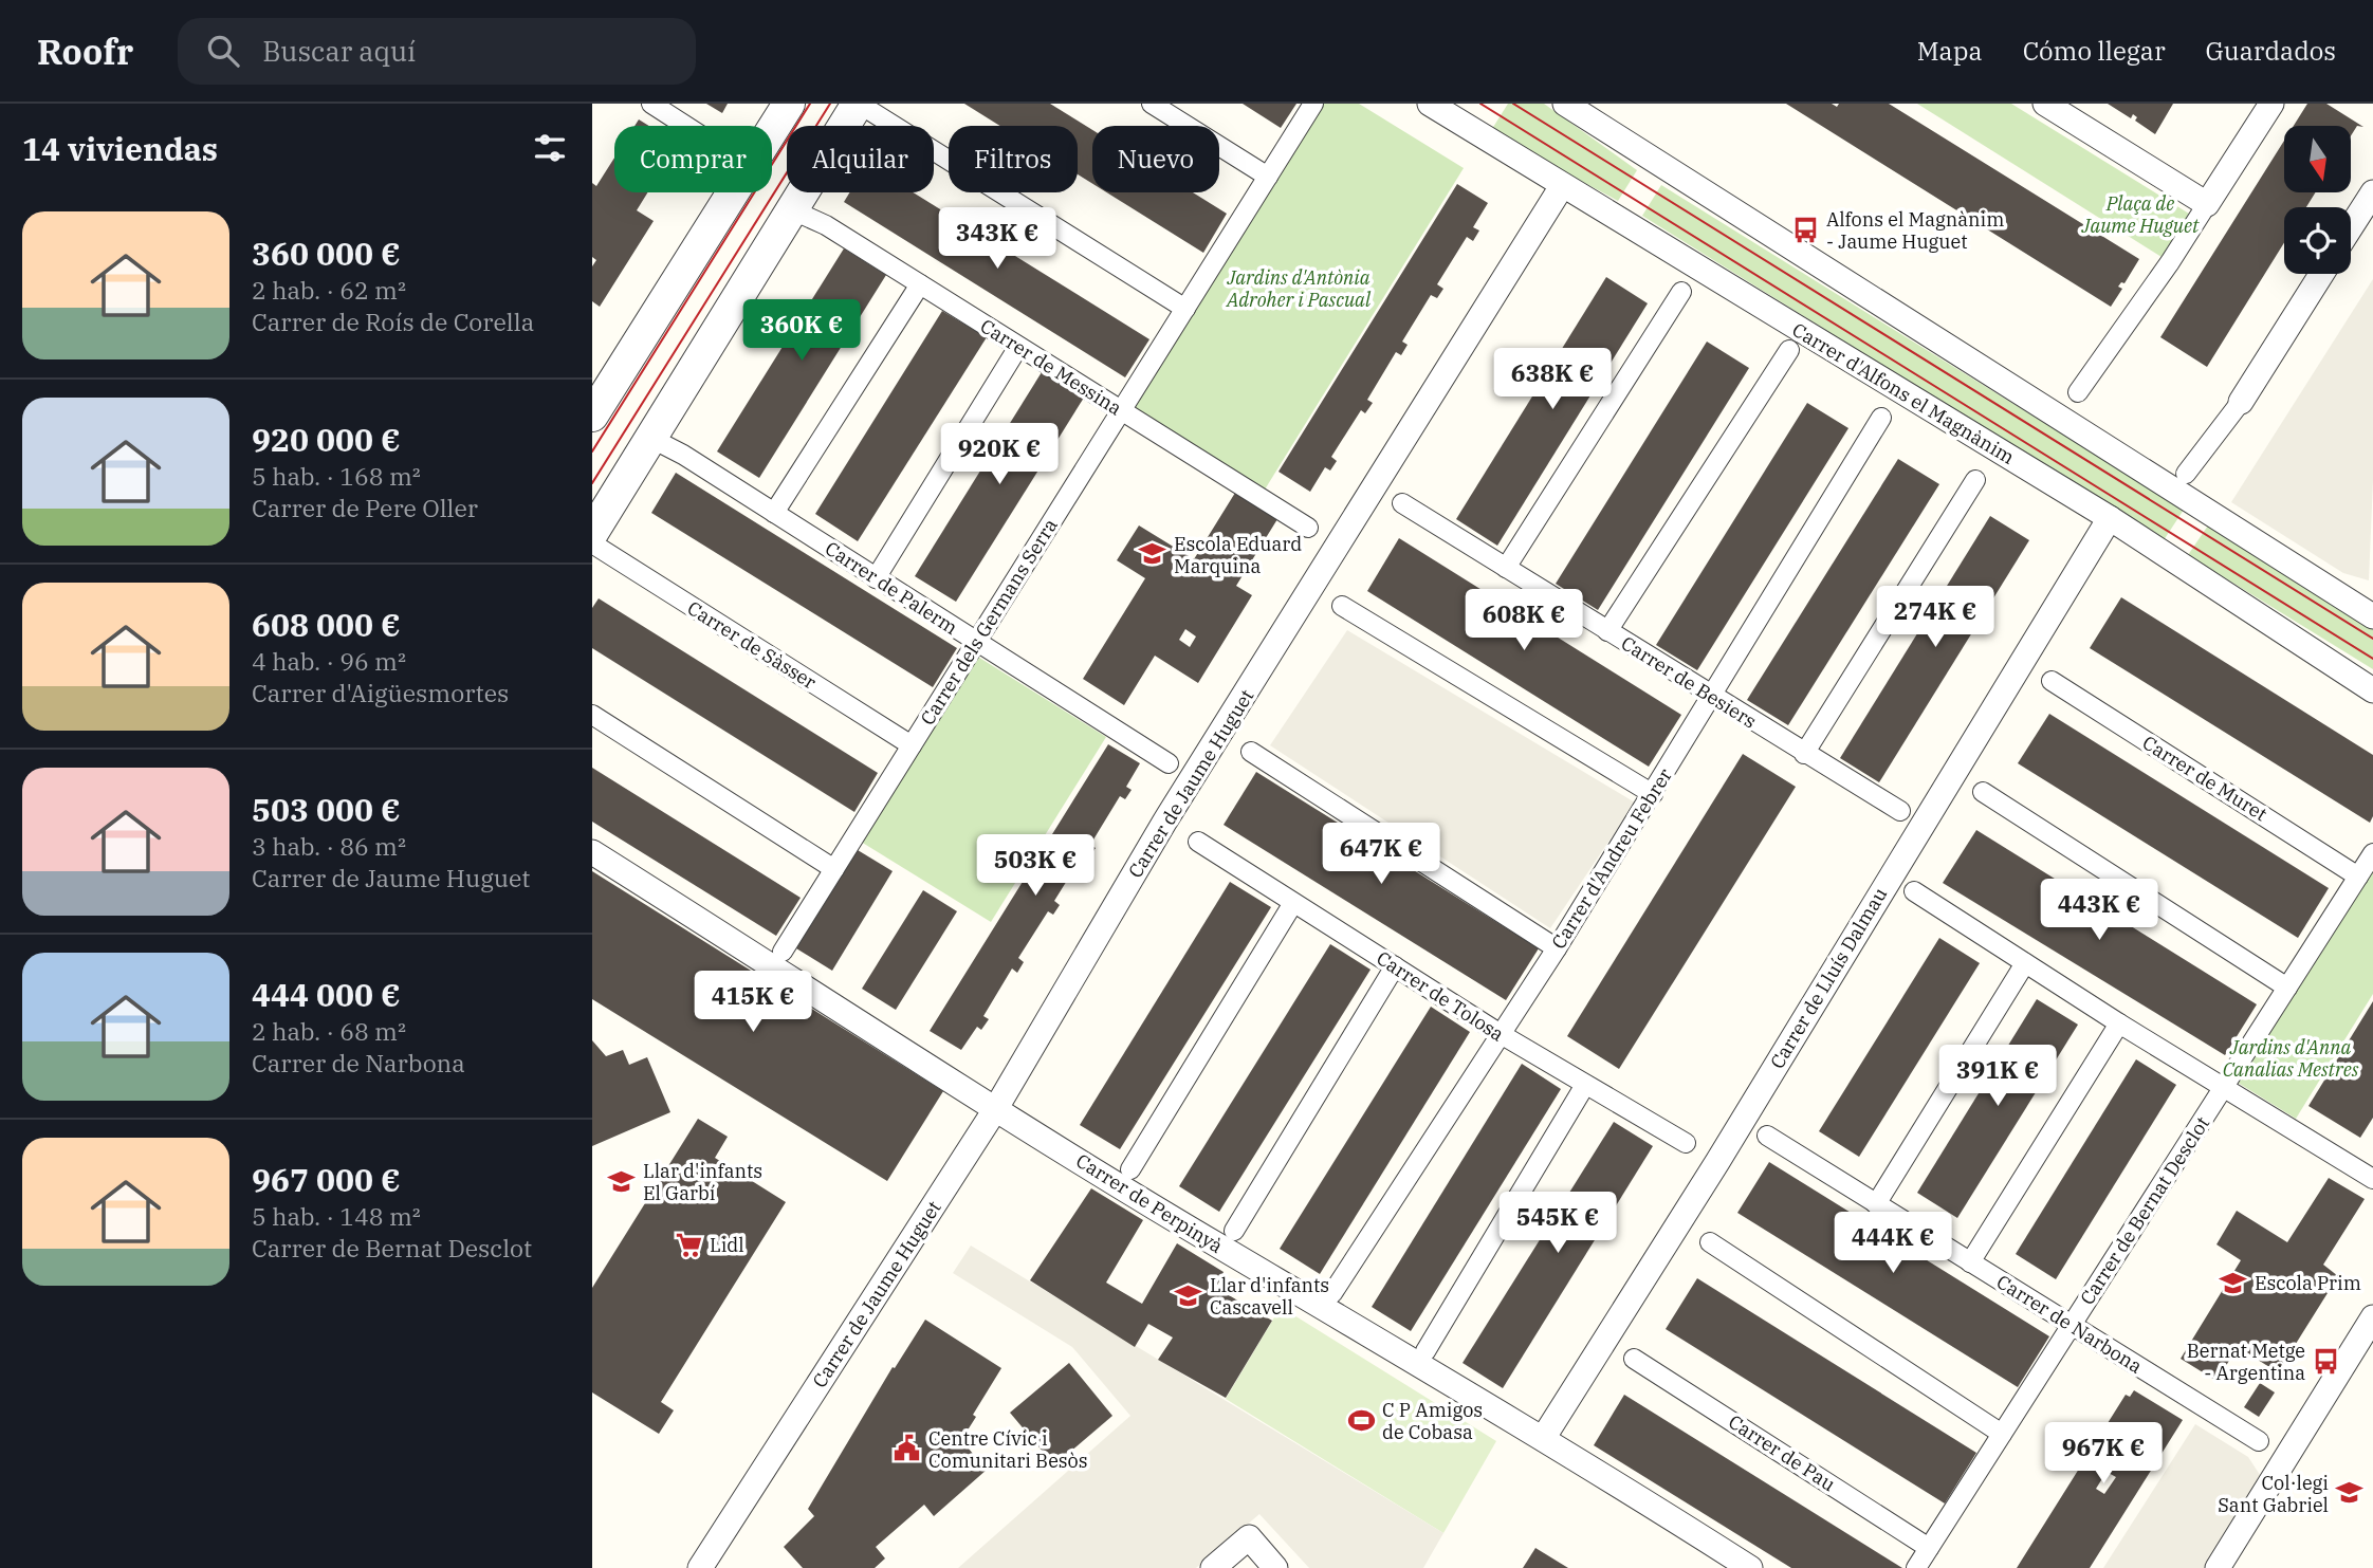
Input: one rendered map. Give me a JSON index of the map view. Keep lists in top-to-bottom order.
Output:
{
  "streets": {
    "street": [
      "Carrer de Messina",
      "Carrer d'Alfons el Magnànim",
      "Carrer de Palerm",
      "Carrer dels Germans Serra",
      "Carrer de Sàsser",
      "Carrer de Besiers",
      "Carrer de Muret",
      "Carrer de Jaume Huguet",
      "Carrer d'Andreu Febrer",
      "Carrer de Lluís Dalmau",
      "Carrer de Tolosa",
      "Carrer de Perpinyà",
      "Carrer de Bernat Desclot",
      "Carrer de Narbona",
      "Carrer de Pau"
    ]
  },
  "crossings": [
    ["Carrer de Messina", "Carrer dels Germans Serra"],
    ["Carrer d'Alfons el Magnànim", "Carrer de Jaume Huguet"],
    ["Carrer d'Alfons el Magnànim", "Carrer de Lluís Dalmau"],
    ["Carrer de Palerm", "Carrer dels Germans Serra"],
    ["Carrer dels Germans Serra", "Carrer de Sàsser"],
    ["Carrer de Besiers", "Carrer d'Andreu Febrer"],
    ["Carrer de Muret", "Carrer de Bernat Desclot"],
    ["Carrer de Jaume Huguet", "Carrer de Perpinyà"],
    ["Carrer d'Andreu Febrer", "Carrer de Tolosa"],
    ["Carrer de Lluís Dalmau", "Carrer de Perpinyà"],
    ["Carrer de Bernat Desclot", "Carrer de Narbona"],
    ["Carrer de Bernat Desclot", "Carrer de Pau"]
  ],
  "parks": ["Plaça de Jaume Huguet", "Jardins d'Antònia Adroher i Pascual", "Jardins d'Anna Canalias Mestres"],
  "places": {
    "bus stop": ["Alfons el Magnànim - Jaume Huguet", "Bernat Metge - Argentina"],
    "school or university": [
      "Escola Eduard Marquina",
      "Llar d'infants El Garbí",
      "Escola Prim",
      "Llar d'infants Cascavell",
      "Col·legi Sant Gabriel"
    ],
    "supermarket": ["Lidl"],
    "sports": ["C P Amigos de Cobasa"],
    "public building": ["Centre Cívic i Comunitari Besòs"]
  },
  "north": "bottom",
  "page": {
    "header": "Roofr",
    "search": "Buscar aquí",
    "nav": ["Mapa", "Cómo llegar", "Guardados"],
    "heading": "14 viviendas",
    "chip": [
      "Comprar",
      "Alquilar",
      "Filtros",
      "Nuevo"
    ],
    "list": [
      {
        "name": "360 000 €",
        "note": "2 hab. · 62 m² · Carrer de Roís de Corella"
      },
      {
        "name": "920 000 €",
        "note": "5 hab. · 168 m² · Carrer de Pere Oller"
      },
      {
        "name": "608 000 €",
        "note": "4 hab. · 96 m² · Carrer d'Aigüesmortes"
      },
      {
        "name": "503 000 €",
        "note": "3 hab. · 86 m² · Carrer de Jaume Huguet"
      },
      {
        "name": "444 000 €",
        "note": "2 hab. · 68 m² · Carrer de Narbona"
      },
      {
        "name": "967 000 €",
        "note": "5 hab. · 148 m² · Carrer de Bernat Desclot"
      }
    ],
    "price": [
      "343K €",
      "360K €",
      "638K €",
      "920K €",
      "274K €",
      "608K €",
      "647K €",
      "503K €",
      "443K €",
      "415K €",
      "391K €",
      "545K €",
      "444K €",
      "967K €"
    ]
  }
}
